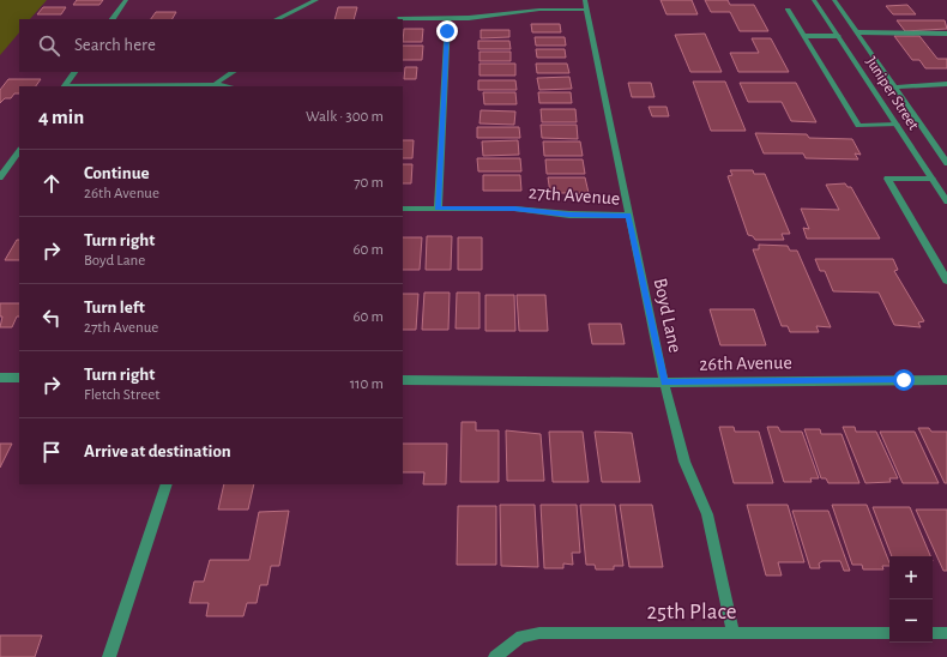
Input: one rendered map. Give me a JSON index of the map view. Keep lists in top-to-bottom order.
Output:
{
  "streets": {
    "street": [
      "Juniper Street",
      "27th Avenue",
      "Boyd Lane",
      "26th Avenue",
      "25th Place"
    ]
  },
  "crossings": [
    ["27th Avenue", "Boyd Lane"],
    ["Boyd Lane", "26th Avenue"],
    ["Boyd Lane", "25th Place"]
  ],
  "page": {
    "search": "Search here",
    "heading": ["4 min", "Walk · 300 m"],
    "list": [
      ["Continue", "26th Avenue", "70 m"],
      ["Turn right", "Boyd Lane", "60 m"],
      ["Turn left", "27th Avenue", "60 m"],
      ["Turn right", "Fletch Street", "110 m"],
      "Arrive at destination"
    ],
    "map_buttons": ["+", "−"]
  }
}
